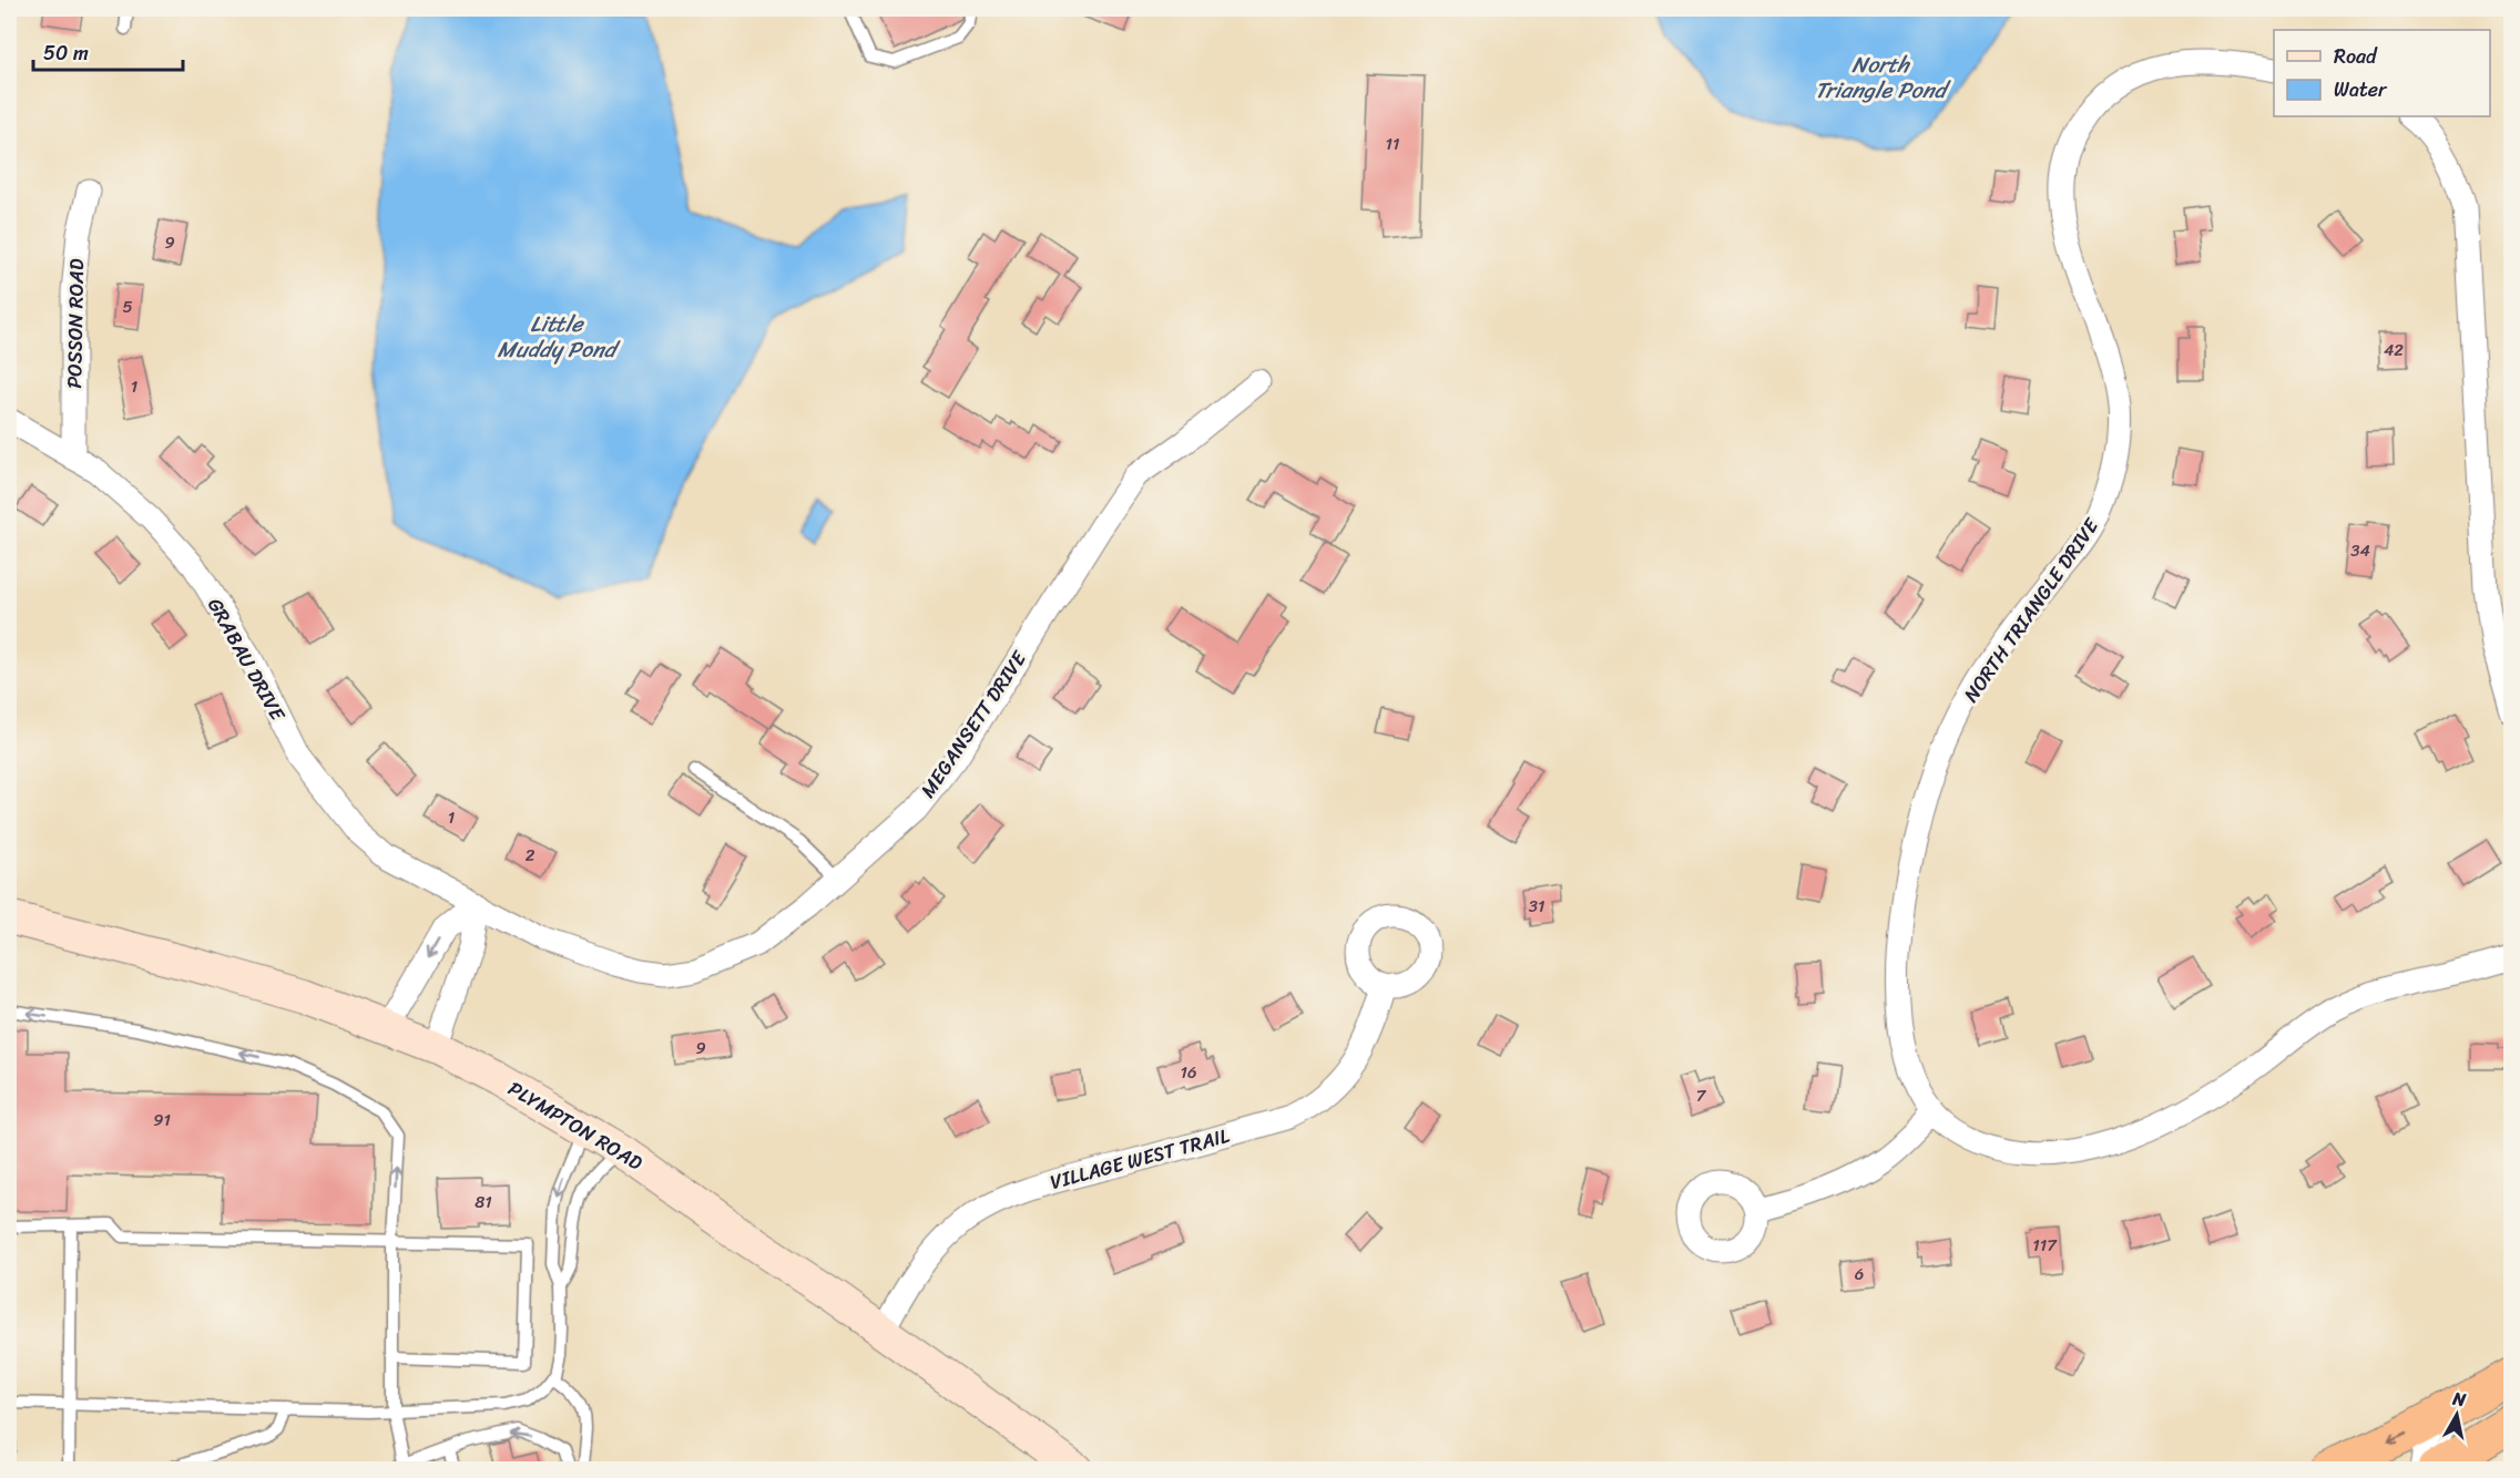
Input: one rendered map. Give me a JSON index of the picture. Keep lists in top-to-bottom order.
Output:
{
  "streets": {
    "main road": ["PLYMPTON ROAD"],
    "street": [
      "POSSON ROAD",
      "NORTH TRIANGLE DRIVE",
      "GRABAU DRIVE",
      "MEGANSETT DRIVE",
      "VILLAGE WEST TRAIL"
    ]
  },
  "crossings": [
    ["POSSON ROAD", "GRABAU DRIVE"],
    ["GRABAU DRIVE", "MEGANSETT DRIVE"],
    ["PLYMPTON ROAD", "VILLAGE WEST TRAIL"]
  ],
  "water": ["North Triangle Pond", "Little Muddy Pond"],
  "house_numbers": [
    "11",
    "9",
    "5",
    "42",
    "1",
    "34",
    "1",
    "2",
    "31",
    "9",
    "16",
    "7",
    "91",
    "81",
    "117",
    "6"
  ],
  "legend": ["Road", "Water"],
  "scale_bar": "50 m",
  "north": "top"
}
